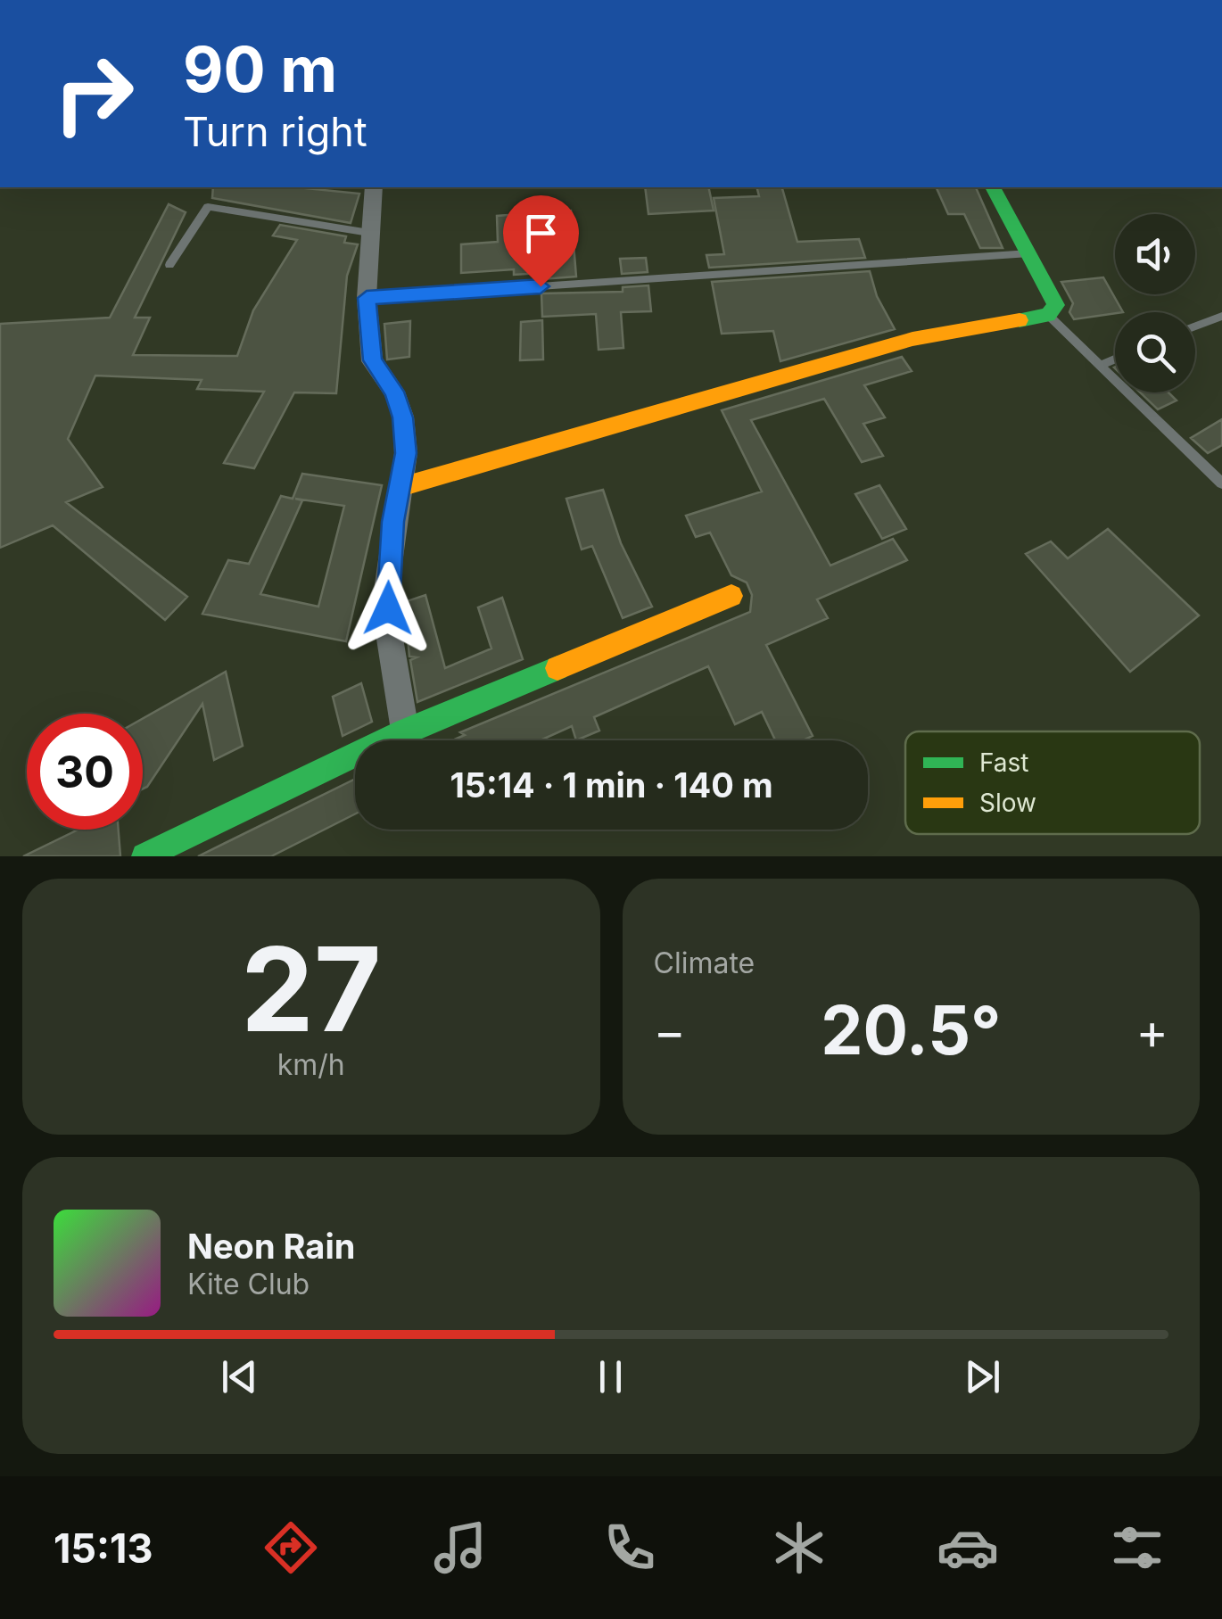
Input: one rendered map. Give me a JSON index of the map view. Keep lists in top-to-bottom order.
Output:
{
  "legend": ["Fast", "Slow"],
  "page": {
    "turn": ["90 m", "Turn right"],
    "limit": "30",
    "trip": "15:14 · 1 min · 140 m",
    "tile": [
      ["27", "km/h"],
      "Climate"
    ],
    "heat": ["−", "20.5°", "+"],
    "song": ["Neon Rain", "Kite Club"],
    "tabs": "15:13"
  }
}
